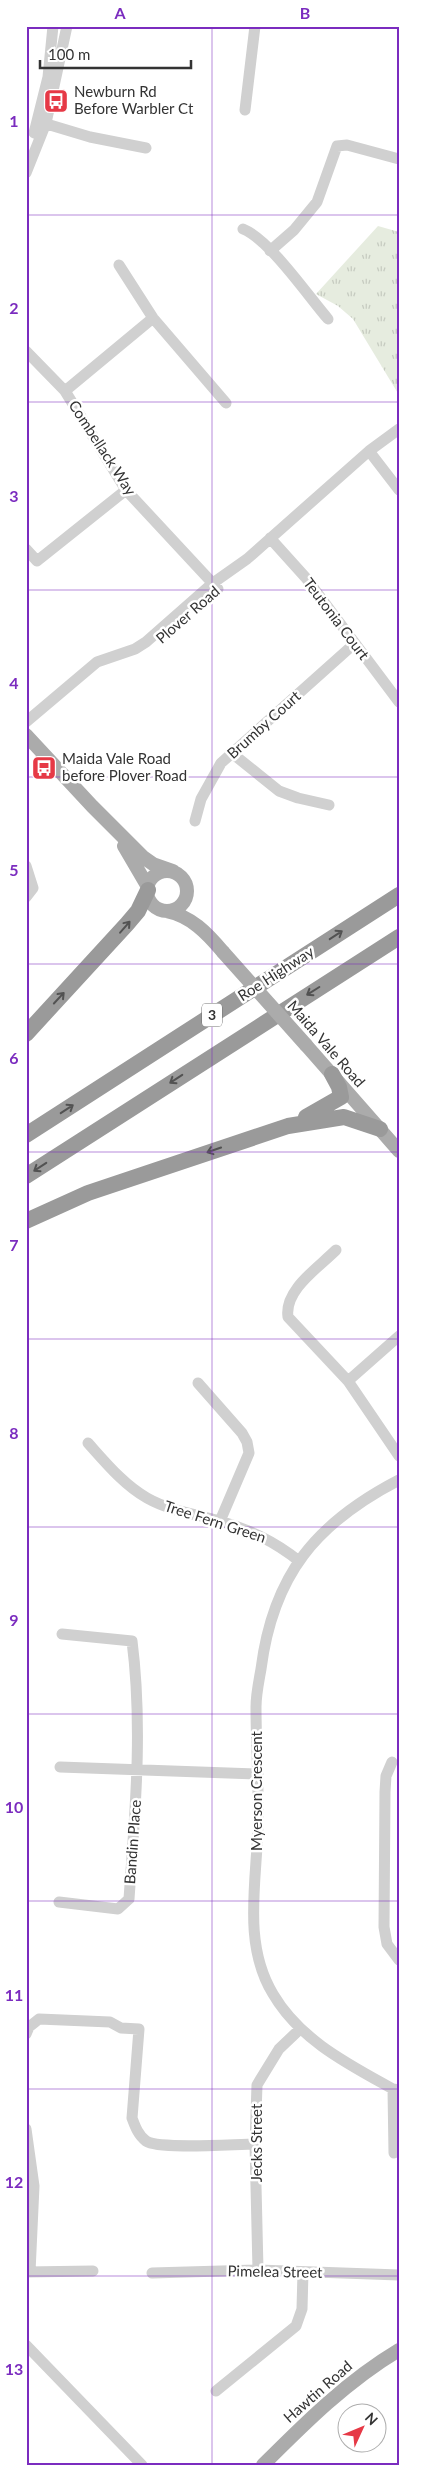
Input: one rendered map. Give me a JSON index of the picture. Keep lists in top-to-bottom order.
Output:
{
  "streets": {
    "highway": ["Roe Highway", "3"],
    "main road": ["Maida Vale Road", "Hawtin Road"],
    "street": [
      "Combellack Way",
      "Plover Road",
      "Teutonia Court",
      "Brumby Court",
      "Tree Fern Green",
      "Myerson Crescent",
      "Bandin Place",
      "Jecks Street",
      "Pimelea Street"
    ]
  },
  "crossings": [
    ["Combellack Way", "Plover Road"],
    ["Plover Road", "Teutonia Court"],
    ["Teutonia Court", "Brumby Court"],
    ["Tree Fern Green", "Myerson Crescent"],
    ["Myerson Crescent", "Jecks Street"],
    ["Jecks Street", "Pimelea Street"]
  ],
  "places": {
    "bus stop": ["Newburn Rd Before Warbler Ct", "Maida Vale Road before Plover Road"]
  },
  "scale_bar": "100 m",
  "north": "top right",
  "grid": {
    "columns": ["A", "B"],
    "rows": [
      "1",
      "2",
      "3",
      "4",
      "5",
      "6",
      "7",
      "8",
      "9",
      "10",
      "11",
      "12",
      "13"
    ]
  }
}
